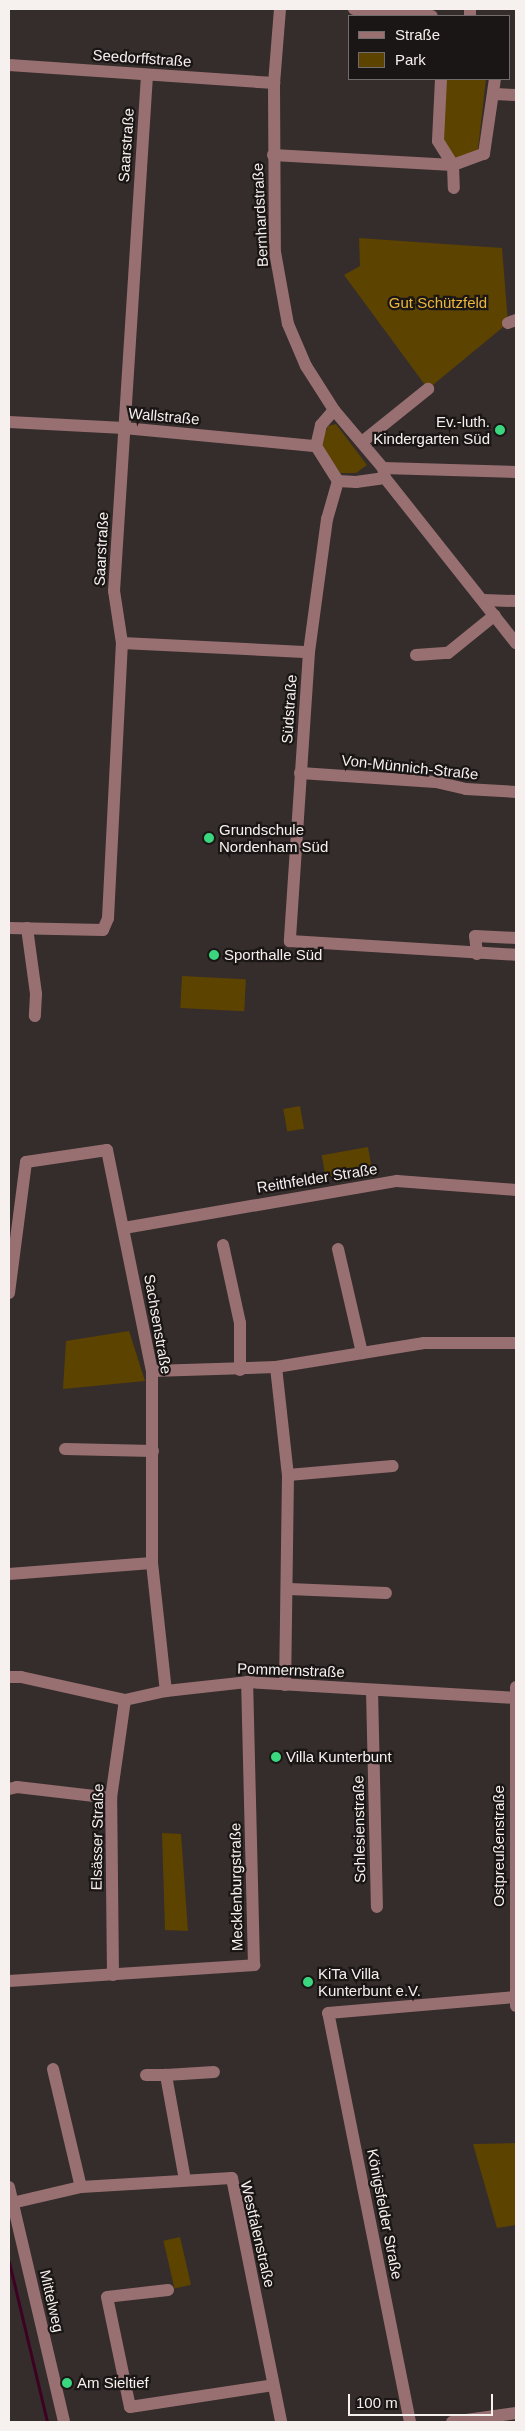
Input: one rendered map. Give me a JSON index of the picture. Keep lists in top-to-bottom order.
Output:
{
  "streets": {
    "street": [
      "Seedorffstraße",
      "Saarstraße",
      "Bernhardstraße",
      "Wallstraße",
      "Südstraße",
      "Von-Münnich-Straße",
      "Reithfelder Straße",
      "Sachsenstraße",
      "Pommernstraße",
      "Schlesienstraße",
      "Elsässer Straße",
      "Ostpreußenstraße",
      "Mecklenburgstraße",
      "Königsfelder Straße",
      "Westfalenstraße",
      "Mittelweg"
    ]
  },
  "crossings": [
    ["Seedorffstraße", "Saarstraße"],
    ["Seedorffstraße", "Bernhardstraße"],
    ["Saarstraße", "Wallstraße"],
    ["Südstraße", "Von-Münnich-Straße"],
    ["Reithfelder Straße", "Sachsenstraße"],
    ["Sachsenstraße", "Pommernstraße"],
    ["Pommernstraße", "Schlesienstraße"],
    ["Pommernstraße", "Elsässer Straße"],
    ["Pommernstraße", "Ostpreußenstraße"],
    ["Pommernstraße", "Mecklenburgstraße"],
    ["Elsässer Straße", "Mecklenburgstraße"],
    ["Ostpreußenstraße", "Königsfelder Straße"],
    ["Westfalenstraße", "Mittelweg"]
  ],
  "parks": ["Gut Schützfeld"],
  "places": [
    "Ev.-luth. Kindergarten Süd",
    "Grundschule Nordenham Süd",
    "Sporthalle Süd",
    "Villa Kunterbunt",
    "KiTa Villa Kunterbunt e.V.",
    "Am Sieltief"
  ],
  "legend": ["Straße", "Park"],
  "scale_bar": "100 m"
}
